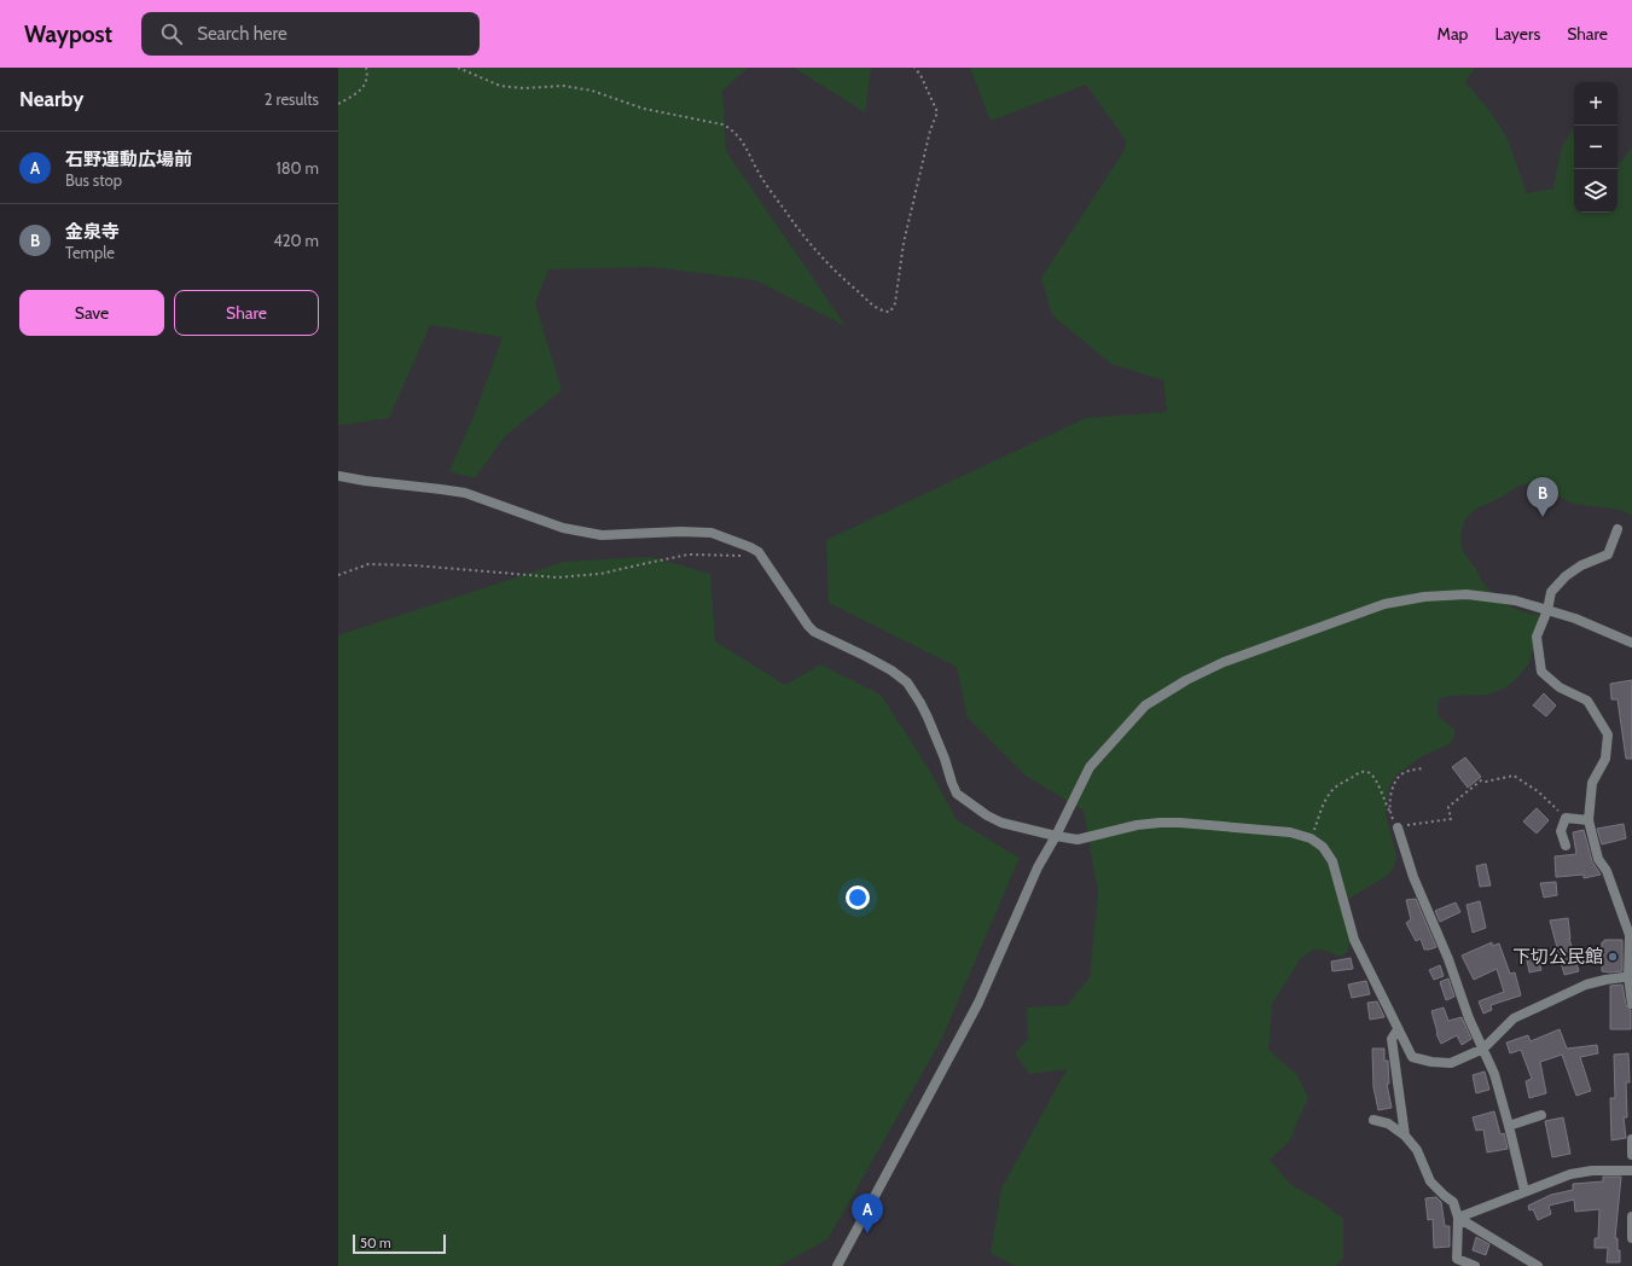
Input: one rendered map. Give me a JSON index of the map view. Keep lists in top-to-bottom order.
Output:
{
  "places": ["下切公民館"],
  "scale_bar": "50 m",
  "page": {
    "header": "Waypost",
    "search": "Search here",
    "nav": ["Map", "Layers", "Share"],
    "heading": ["Nearby", "2 results"],
    "map_buttons": ["+", "−"],
    "list": [
      {
        "mark": "A",
        "name": "石野運動広場前",
        "note": "Bus stop",
        "value": "180 m"
      },
      {
        "mark": "B",
        "name": "金泉寺",
        "note": "Temple",
        "value": "420 m"
      }
    ],
    "buttons": ["Save", "Share"],
    "pins": ["B", "A"],
    "scale": "50 m"
  }
}
